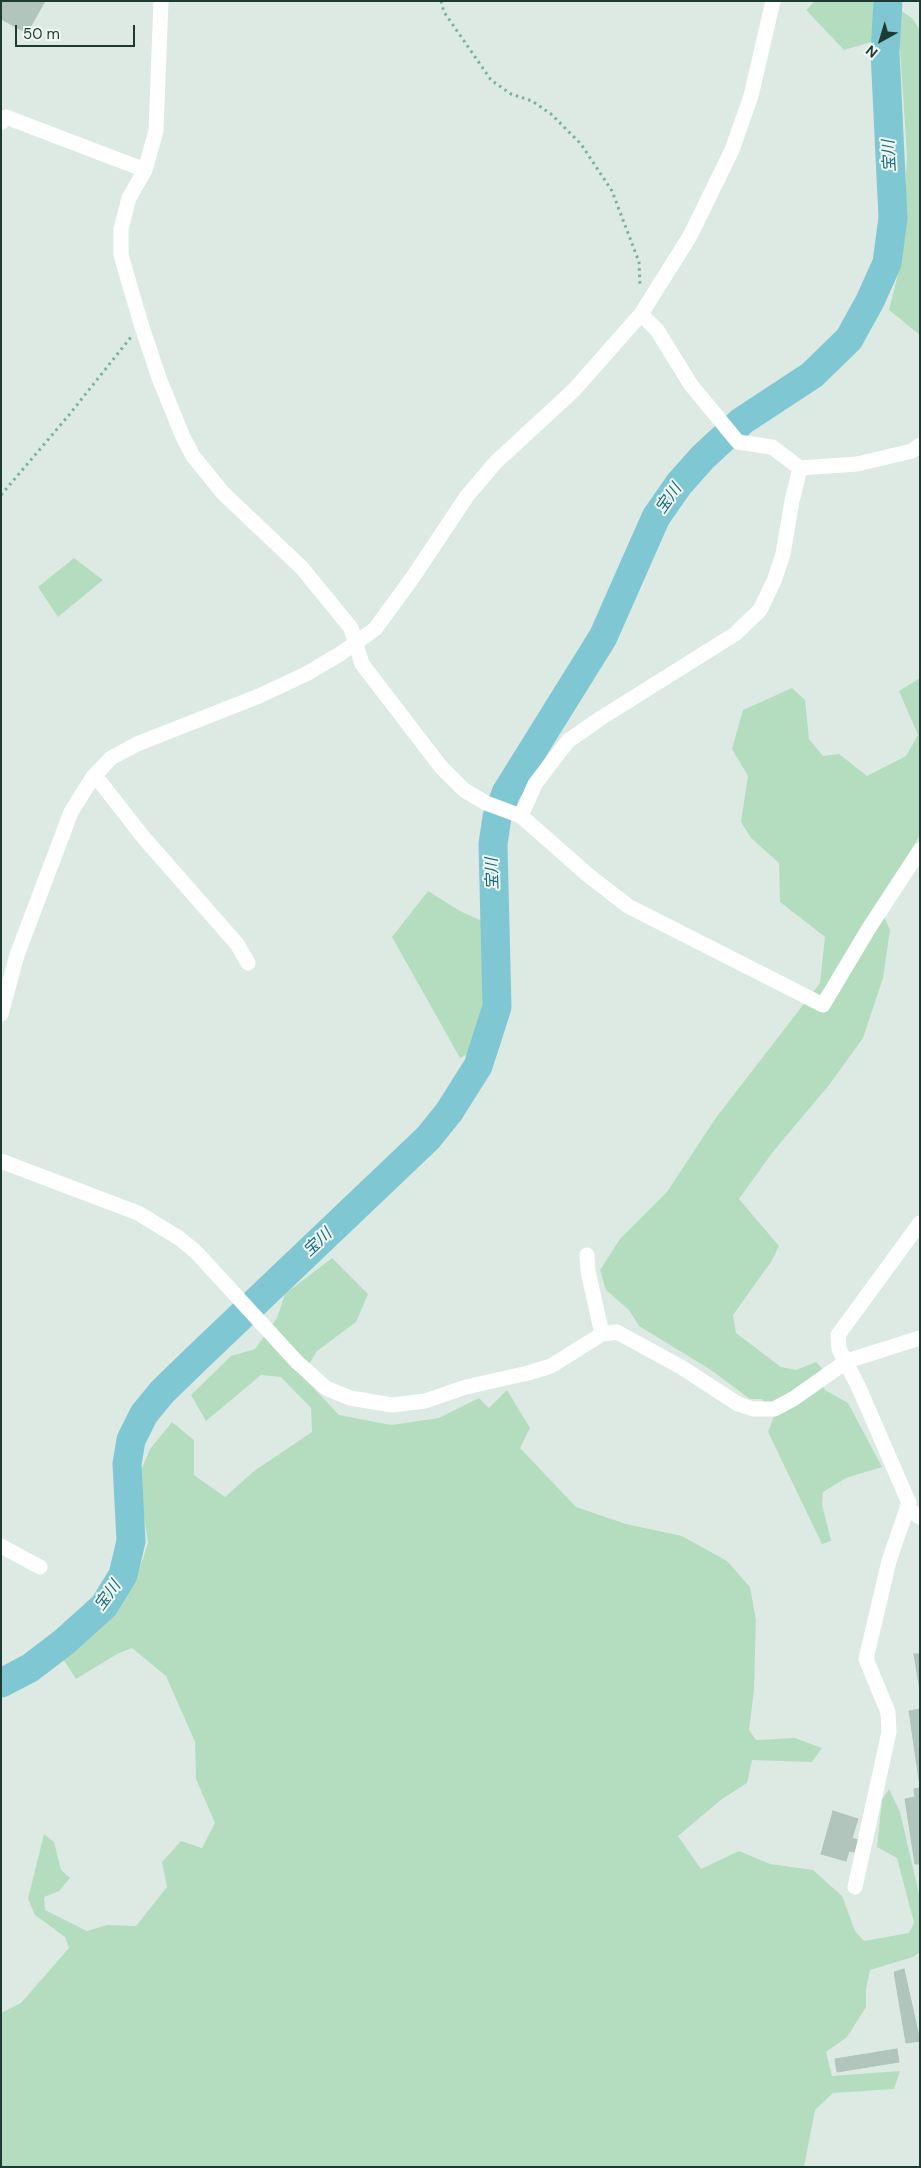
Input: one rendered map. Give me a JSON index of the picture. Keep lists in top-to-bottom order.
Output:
{
  "water": ["宝川"],
  "scale_bar": "50 m",
  "north": "bottom left"
}
